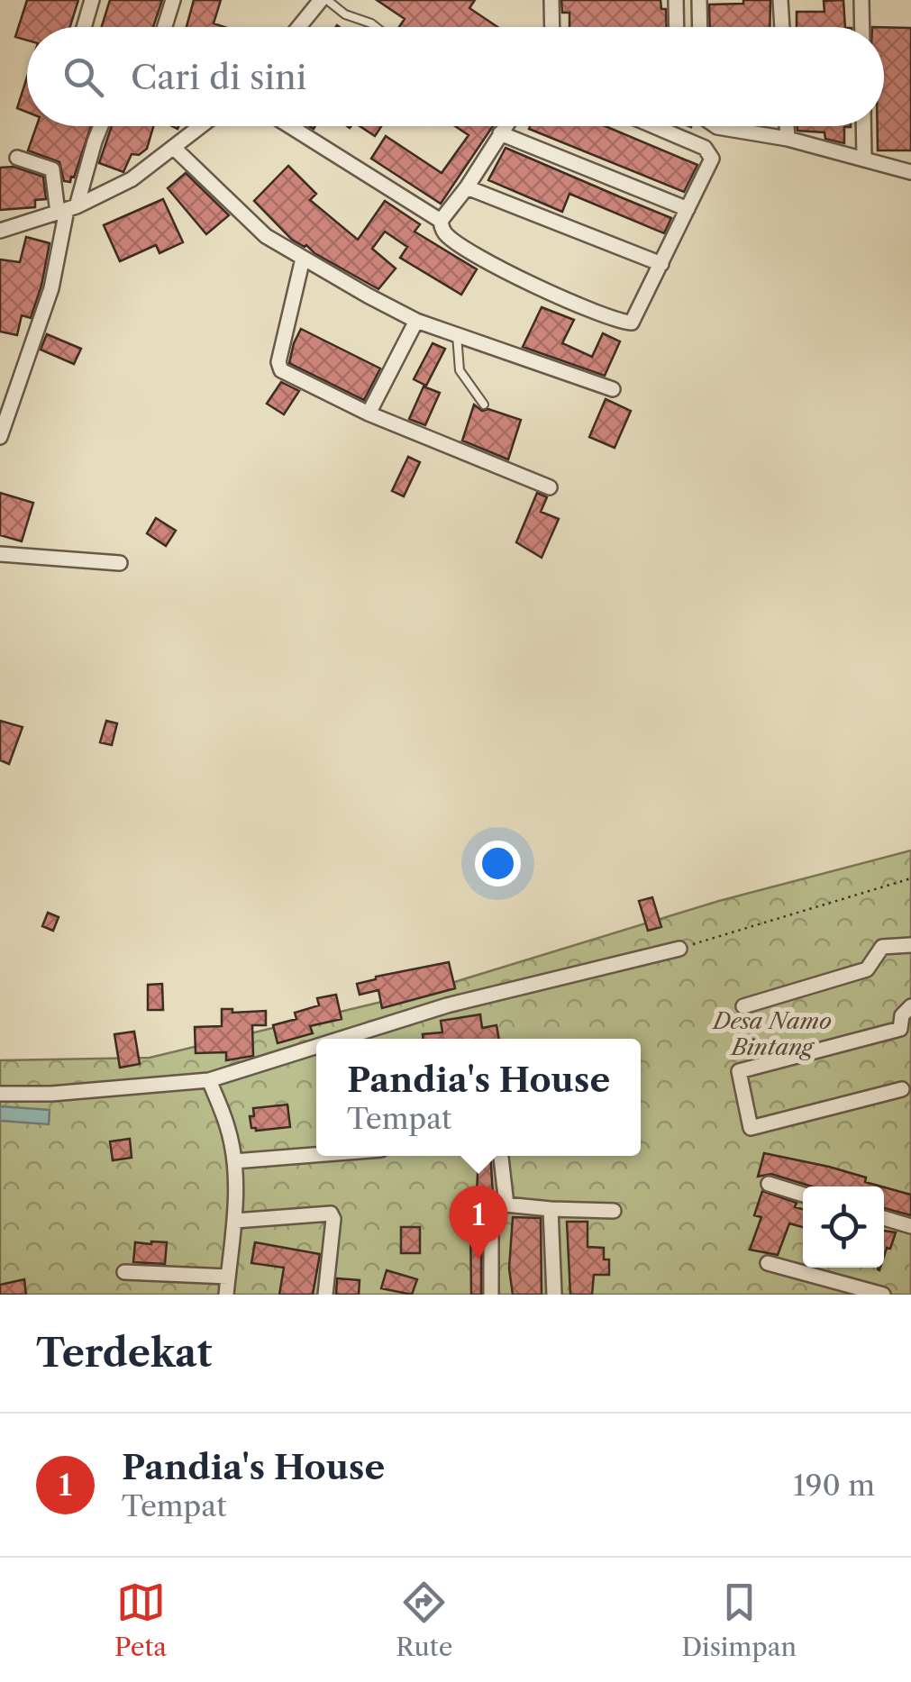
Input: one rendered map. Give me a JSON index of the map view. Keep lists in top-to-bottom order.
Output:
{
  "parks": ["Desa Namo Bintang"],
  "page": {
    "search": "Cari di sini",
    "popup": ["Pandia's House", "Tempat"],
    "pins": "1",
    "heading": "Terdekat",
    "list": [
      {
        "mark": "1",
        "name": "Pandia's House",
        "note": "Tempat",
        "value": "190 m"
      }
    ],
    "nav": ["Peta", "Rute", "Disimpan"]
  }
}
